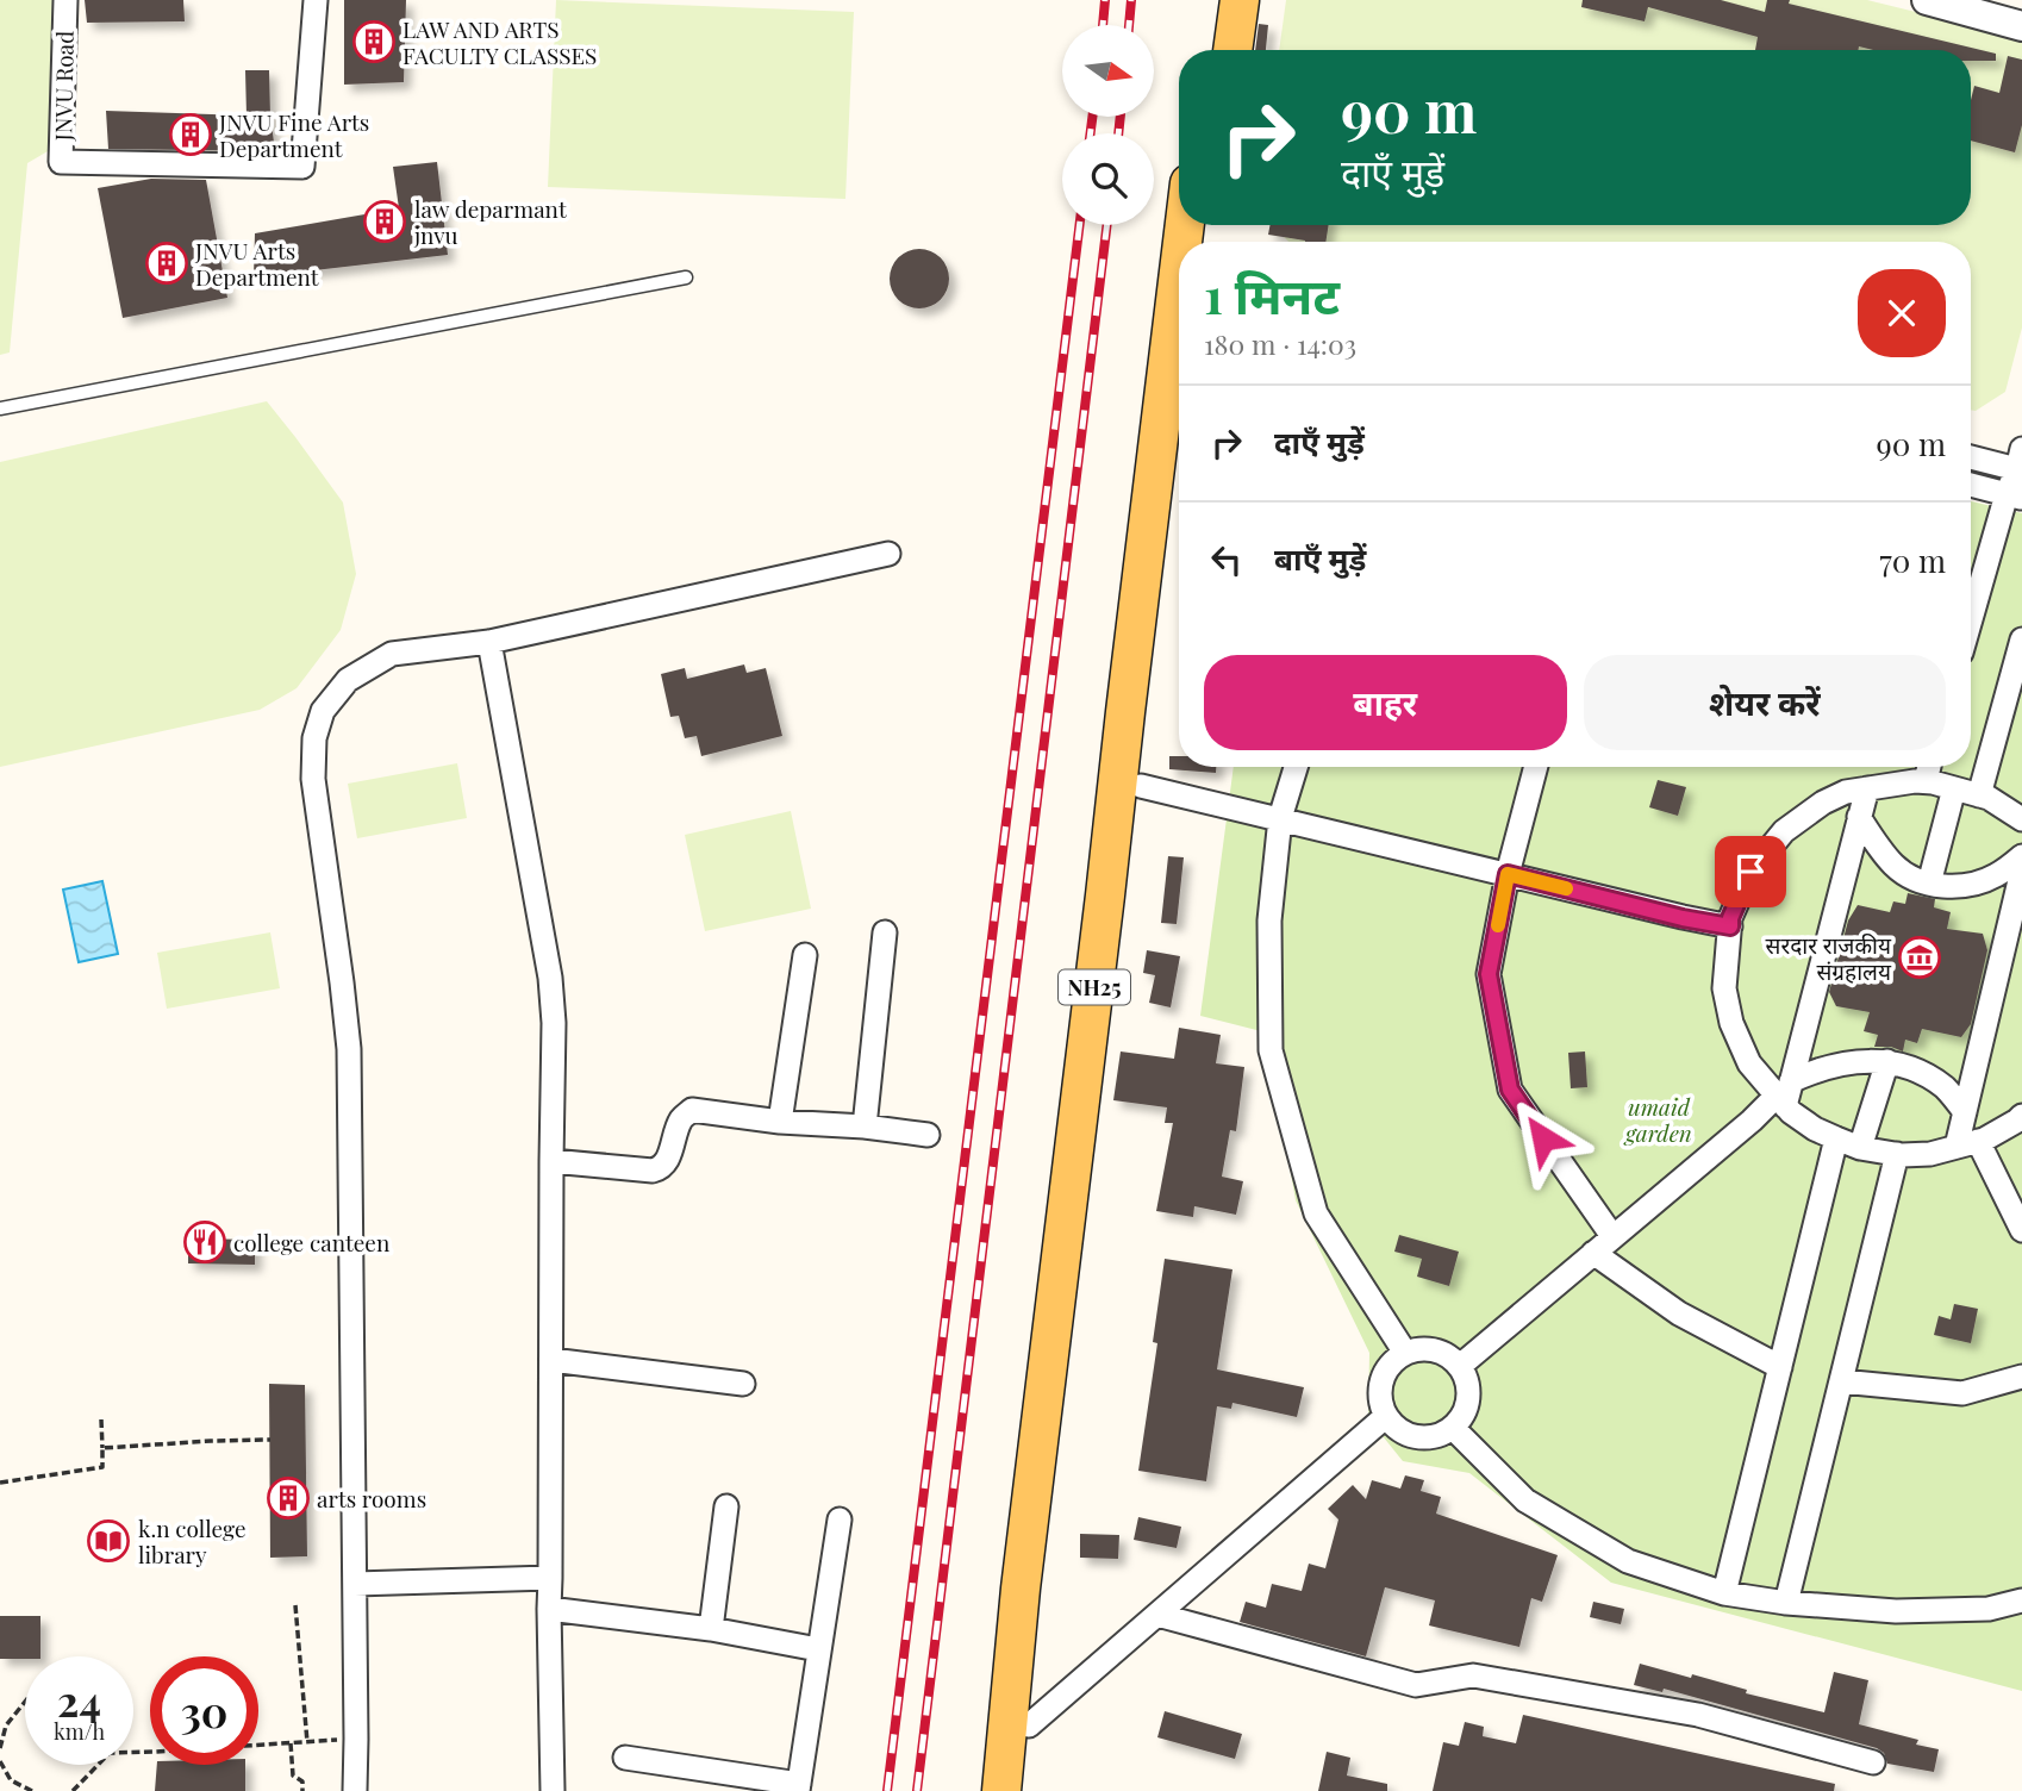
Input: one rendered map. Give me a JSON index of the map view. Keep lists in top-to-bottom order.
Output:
{
  "streets": {
    "main road": ["NH25"],
    "street": ["JNVU Road"]
  },
  "parks": ["umaid garden"],
  "places": {
    "building": [
      "LAW AND ARTS FACULTY CLASSES",
      "JNVU Fine Arts Department",
      "law deparmant jnvu",
      "JNVU Arts Department",
      "arts rooms"
    ],
    "museum": ["सरदार राजकीय संग्रहालय"],
    "restaurant": ["college canteen"],
    "library": ["k.n college library"]
  },
  "north": "right",
  "page": {
    "turn": ["90 m", "दाएँ मुड़ें"],
    "heading": ["1 मिनट", "180 m · 14:03"],
    "list": [
      {
        "name": "दाएँ मुड़ें",
        "value": "90 m"
      },
      {
        "name": "बाएँ मुड़ें",
        "value": "70 m"
      }
    ],
    "buttons": ["बाहर", "शेयर करें"],
    "speed": "24 km/h",
    "limit": "30"
  }
}
